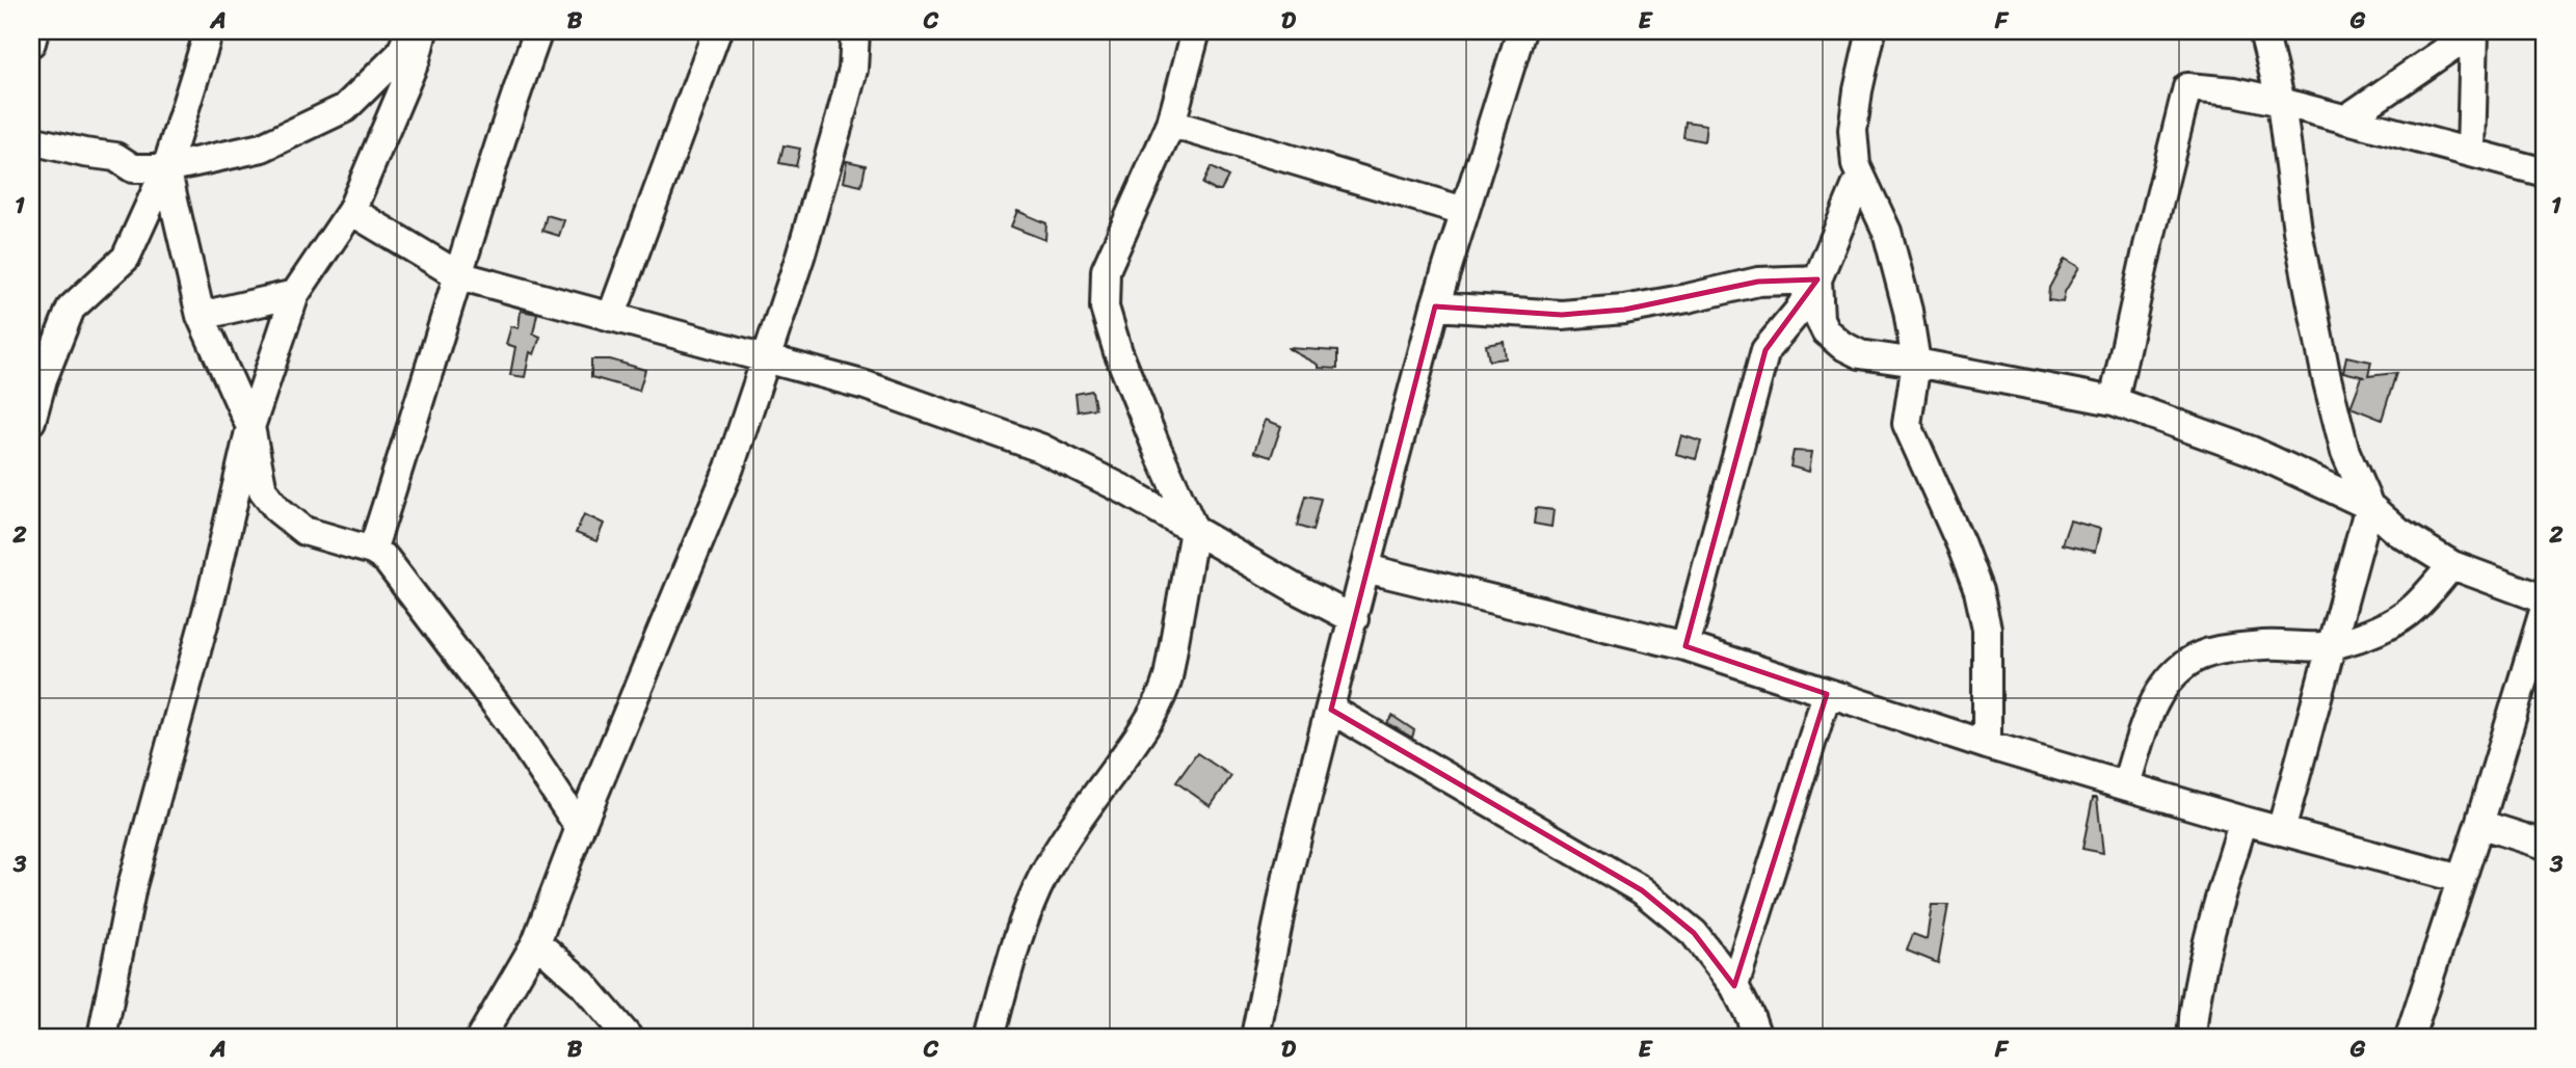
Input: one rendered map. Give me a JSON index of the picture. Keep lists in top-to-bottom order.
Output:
{
  "grid": {
    "columns": [
      "A",
      "B",
      "C",
      "D",
      "E",
      "F",
      "G"
    ],
    "rows": ["1", "2", "3"]
  }
}
